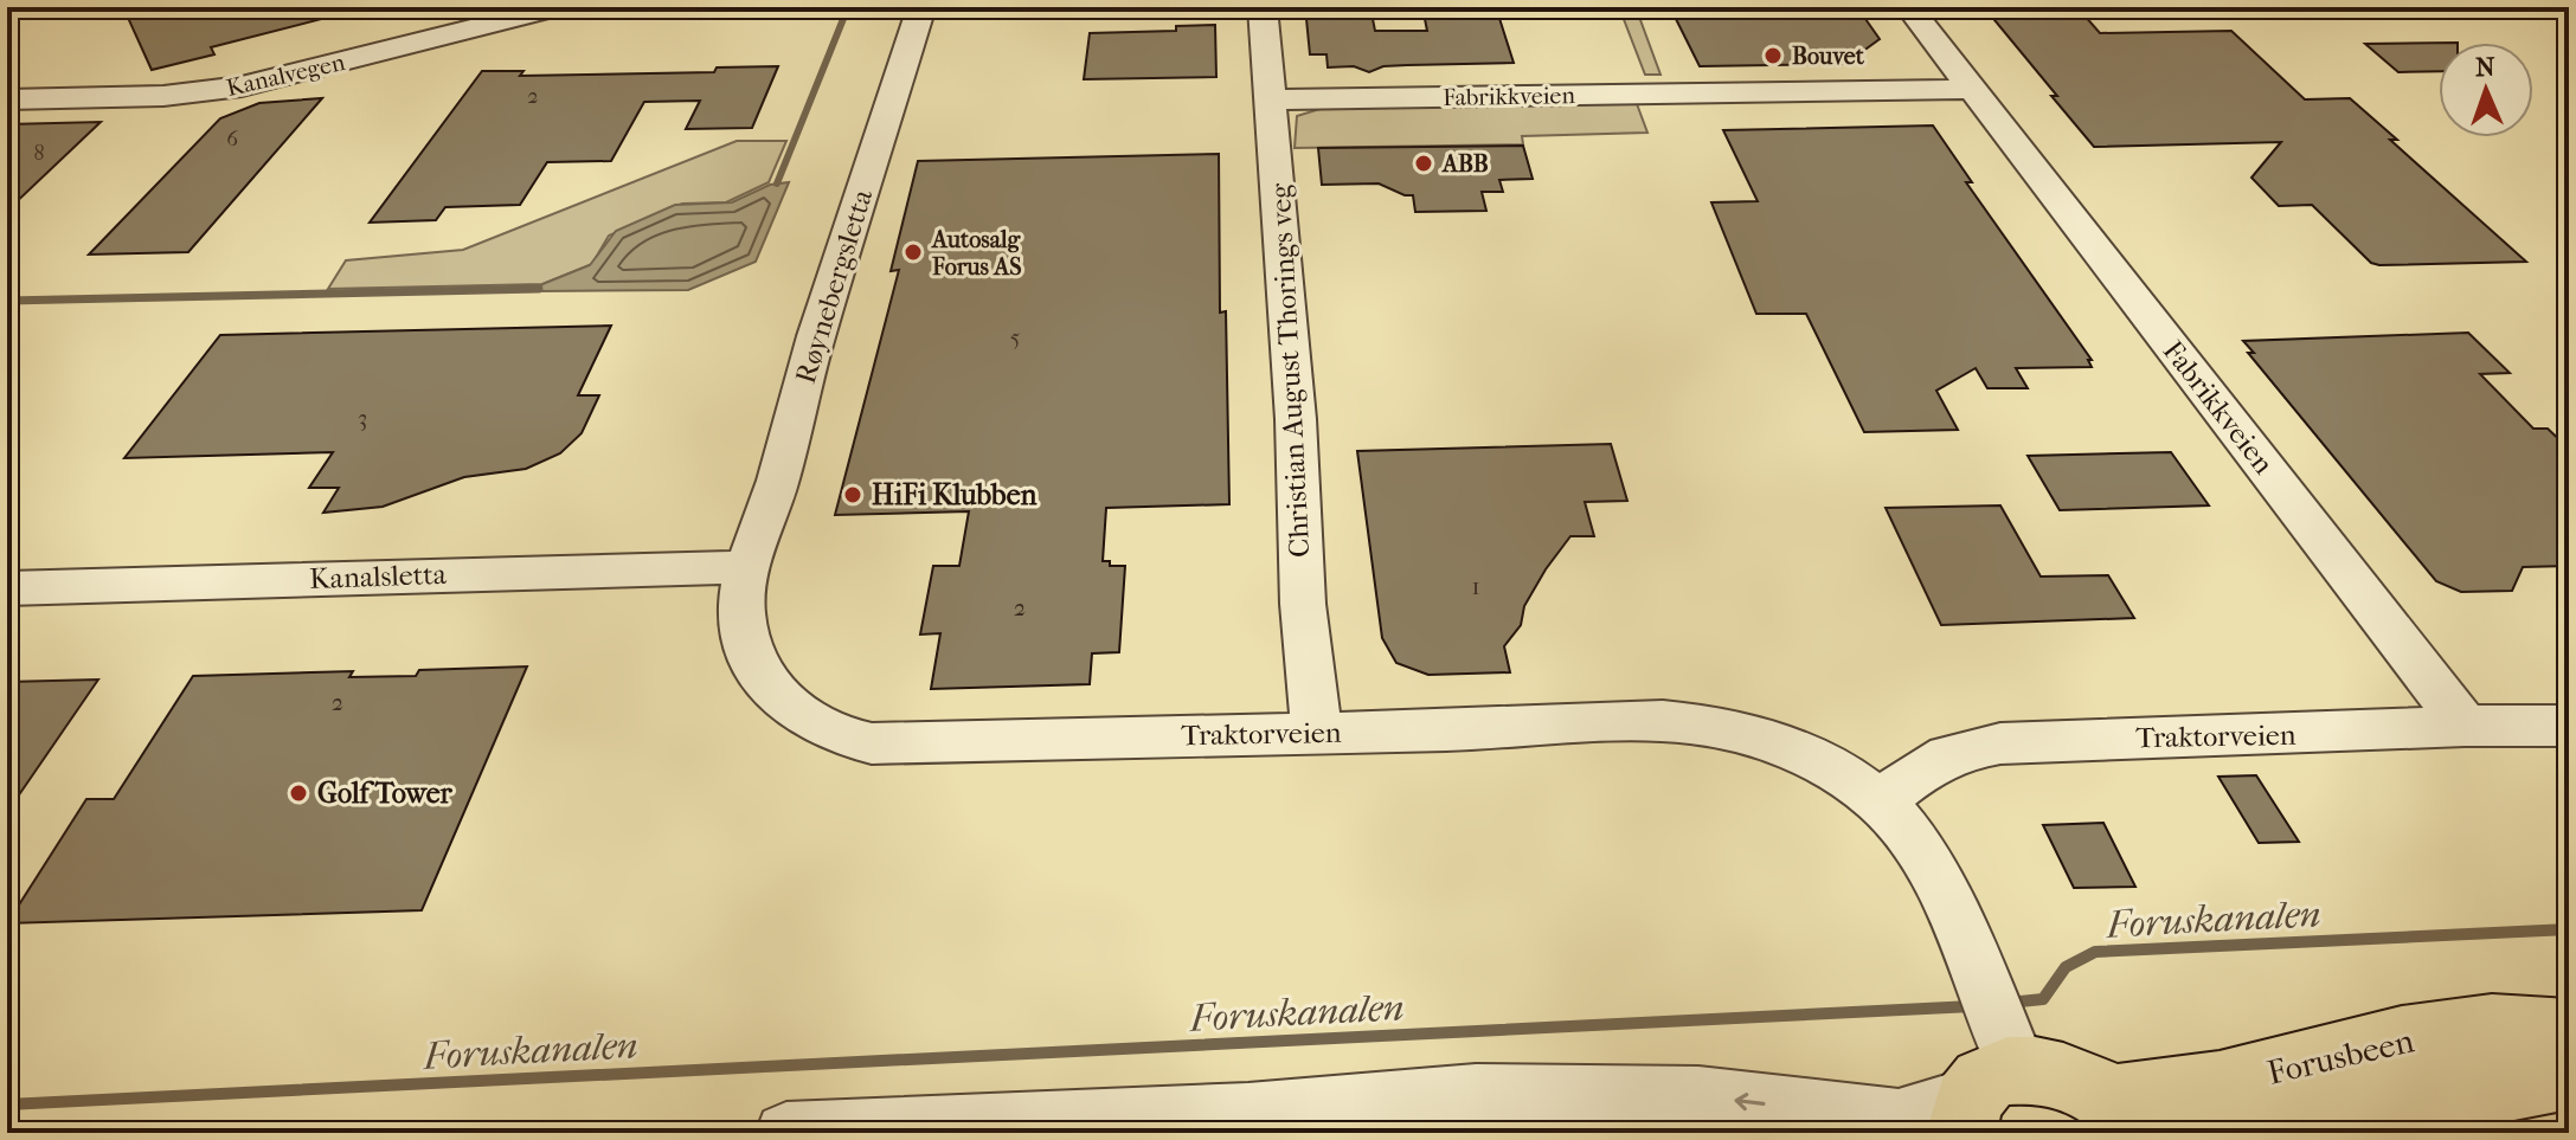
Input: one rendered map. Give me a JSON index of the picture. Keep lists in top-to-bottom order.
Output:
{
  "streets": {
    "main road": ["Forusbeen"],
    "street": [
      "Kanalvegen",
      "Fabrikkveien",
      "Røynebergsletta",
      "Christian August Thorings veg",
      "Kanalsletta",
      "Traktorveien"
    ]
  },
  "crossings": [
    ["Fabrikkveien", "Christian August Thorings veg"],
    ["Fabrikkveien", "Traktorveien"],
    ["Røynebergsletta", "Kanalsletta"],
    ["Røynebergsletta", "Traktorveien"],
    ["Christian August Thorings veg", "Traktorveien"],
    ["Kanalsletta", "Traktorveien"]
  ],
  "water": ["Foruskanalen"],
  "places": [
    "Bouvet",
    "ABB",
    "Autosalg Forus AS",
    "HiFi Klubben",
    "Golf Tower"
  ],
  "house_numbers": [
    "2",
    "6",
    "8",
    "5",
    "3",
    "1",
    "2",
    "2"
  ],
  "north": "top"
}
